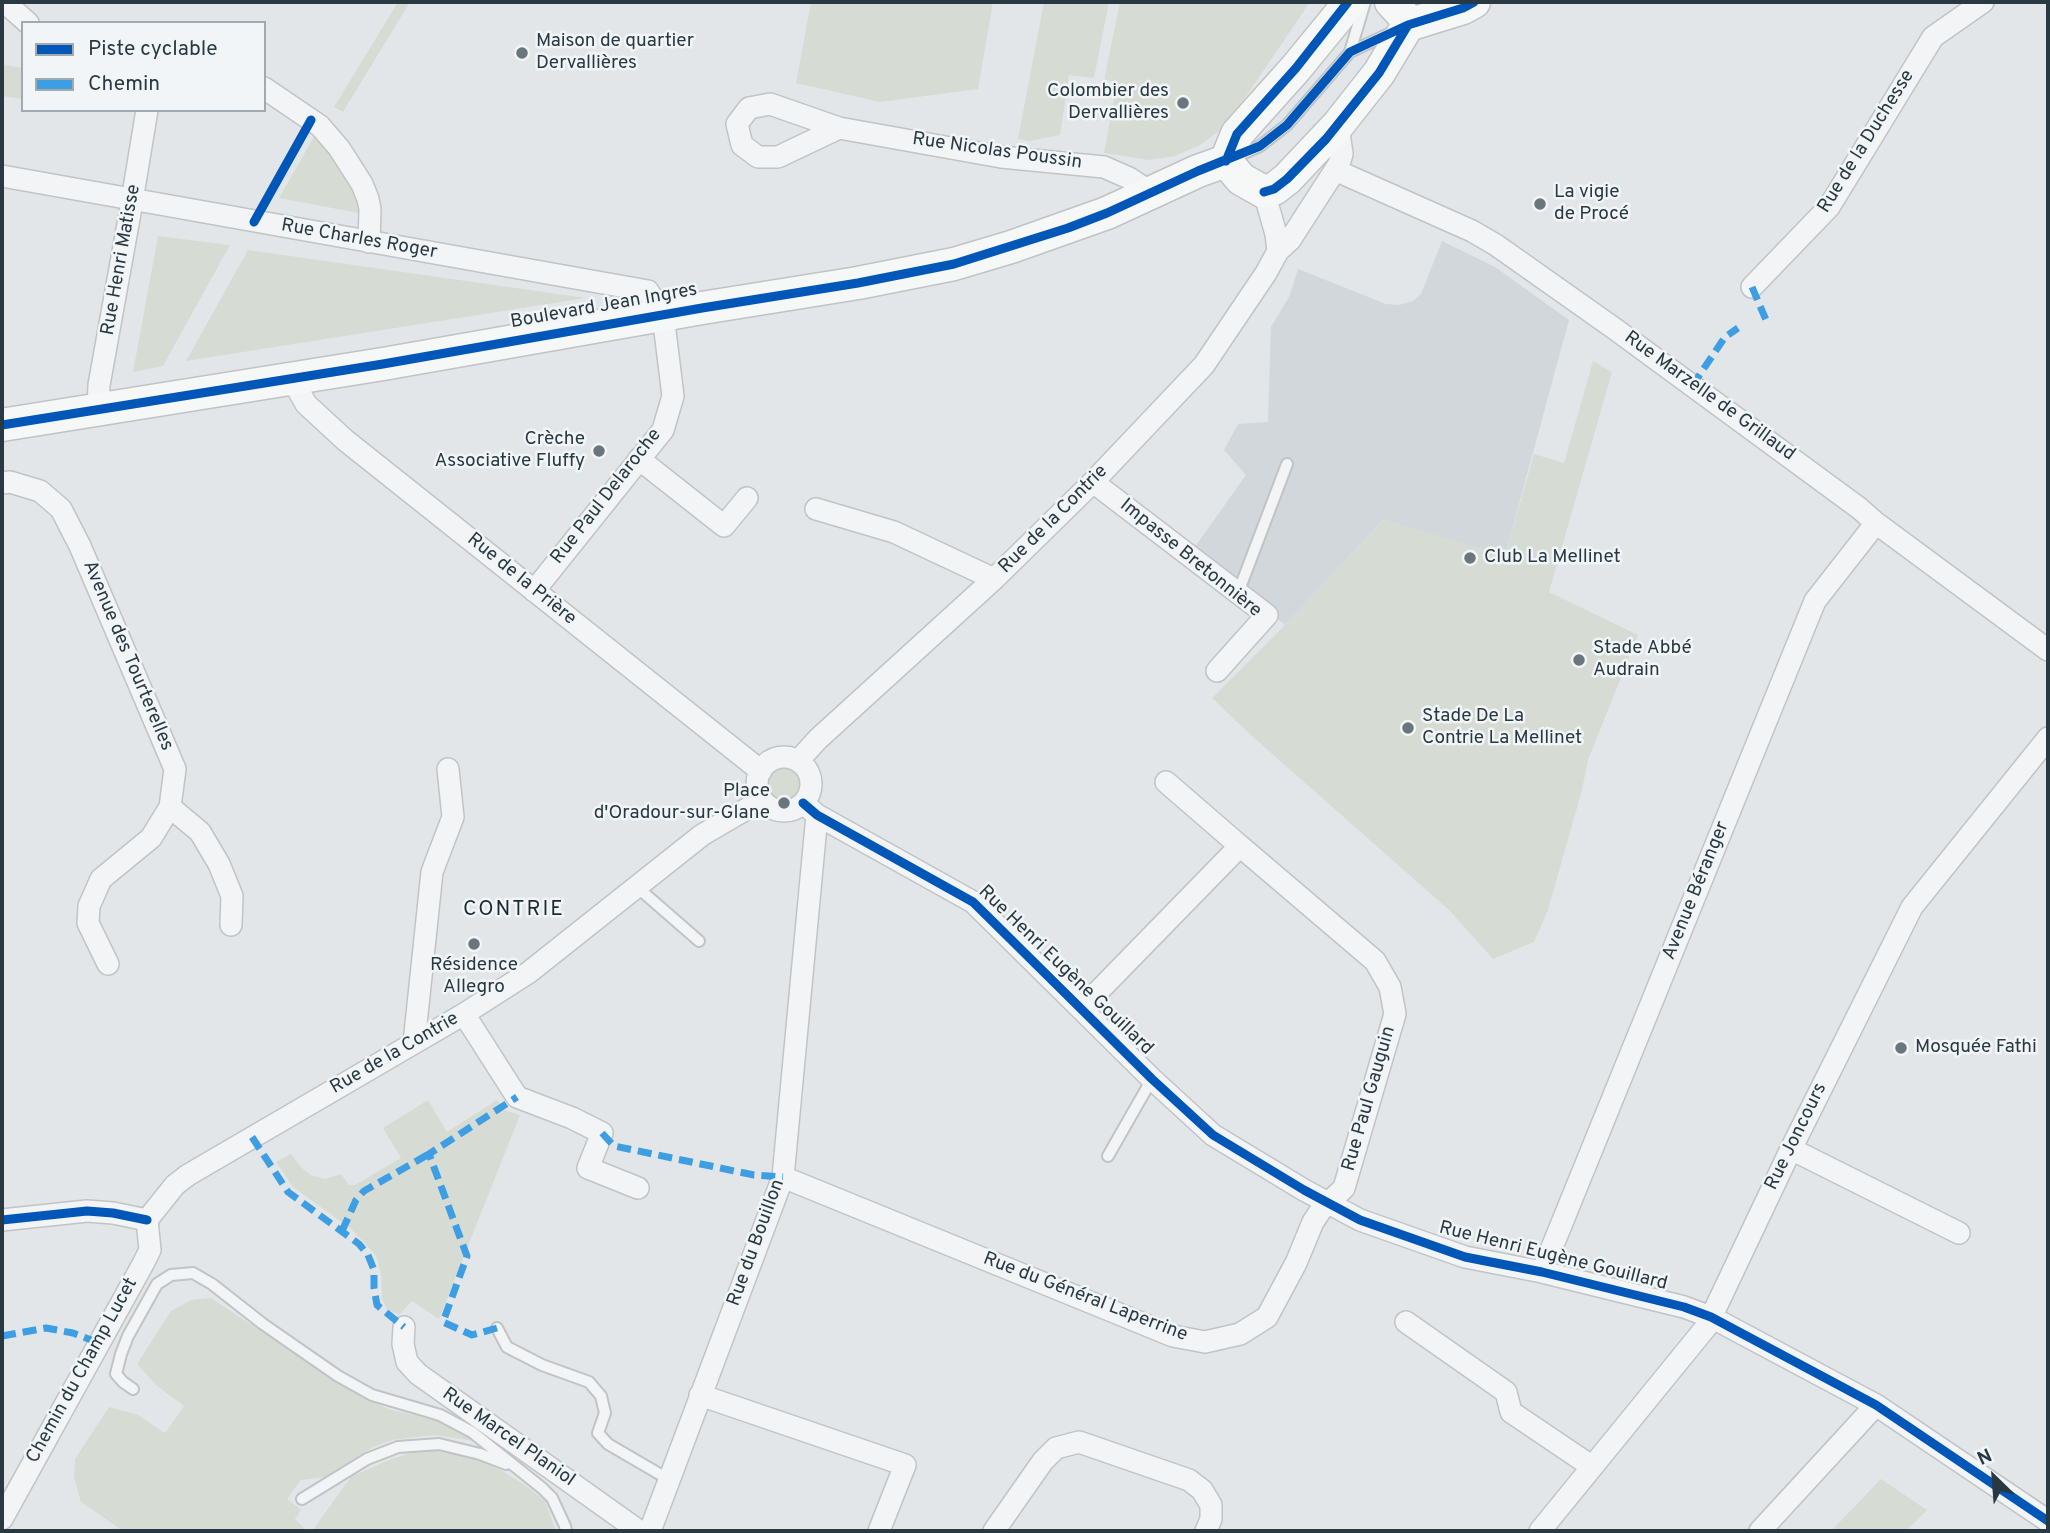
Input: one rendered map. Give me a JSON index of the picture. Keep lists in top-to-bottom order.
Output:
{
  "streets": {
    "main road": ["Boulevard Jean Ingres"],
    "street": [
      "Rue de la Duchesse",
      "Rue Nicolas Poussin",
      "Rue Charles Roger",
      "Rue Henri Matisse",
      "Rue Marzelle de Grillaud",
      "Rue Paul Delaroche",
      "Rue de la Contrie",
      "Impasse Bretonnière",
      "Rue de la Prière",
      "Avenue des Tourterelles",
      "Avenue Béranger",
      "Rue Henri Eugène Gouillard",
      "Rue Paul Gauguin",
      "Rue Joncours",
      "Rue du Bouillon",
      "Rue du Général Laperrine",
      "Chemin du Champ Lucet",
      "Rue Marcel Planiol"
    ]
  },
  "crossings": [
    ["Rue Nicolas Poussin", "Boulevard Jean Ingres"],
    ["Rue Charles Roger", "Rue Henri Matisse"],
    ["Rue Charles Roger", "Boulevard Jean Ingres"],
    ["Rue Charles Roger", "Rue Paul Delaroche"],
    ["Rue Henri Matisse", "Boulevard Jean Ingres"],
    ["Boulevard Jean Ingres", "Rue Paul Delaroche"],
    ["Boulevard Jean Ingres", "Rue de la Prière"],
    ["Rue Marzelle de Grillaud", "Rue de la Contrie"],
    ["Rue Marzelle de Grillaud", "Avenue Béranger"],
    ["Rue Paul Delaroche", "Rue de la Prière"],
    ["Rue de la Contrie", "Impasse Bretonnière"],
    ["Rue de la Contrie", "Rue de la Prière"],
    ["Rue de la Contrie", "Rue Henri Eugène Gouillard"],
    ["Rue de la Contrie", "Rue du Bouillon"],
    ["Rue de la Contrie", "Chemin du Champ Lucet"],
    ["Rue de la Prière", "Rue Henri Eugène Gouillard"],
    ["Rue de la Prière", "Rue du Bouillon"],
    ["Avenue Béranger", "Rue Henri Eugène Gouillard"],
    ["Rue Henri Eugène Gouillard", "Rue Paul Gauguin"],
    ["Rue Henri Eugène Gouillard", "Rue Joncours"],
    ["Rue Henri Eugène Gouillard", "Rue du Bouillon"],
    ["Rue Henri Eugène Gouillard", "Rue du Général Laperrine"],
    ["Rue Paul Gauguin", "Rue du Général Laperrine"],
    ["Rue du Bouillon", "Rue du Général Laperrine"],
    ["Rue du Bouillon", "Rue Marcel Planiol"]
  ],
  "districts": ["CONTRIE"],
  "places": [
    "Maison de quartier Dervallières",
    "Colombier des Dervallières",
    "La vigie de Procé",
    "Crèche Associative Fluffy",
    "Club La Mellinet",
    "Stade Abbé Audrain",
    "Stade De La Contrie La Mellinet",
    "Place d'Oradour-sur-Glane",
    "Résidence Allegro",
    "Mosquée Fathi"
  ],
  "legend": ["Piste cyclable", "Chemin"],
  "north": "top left"
}
